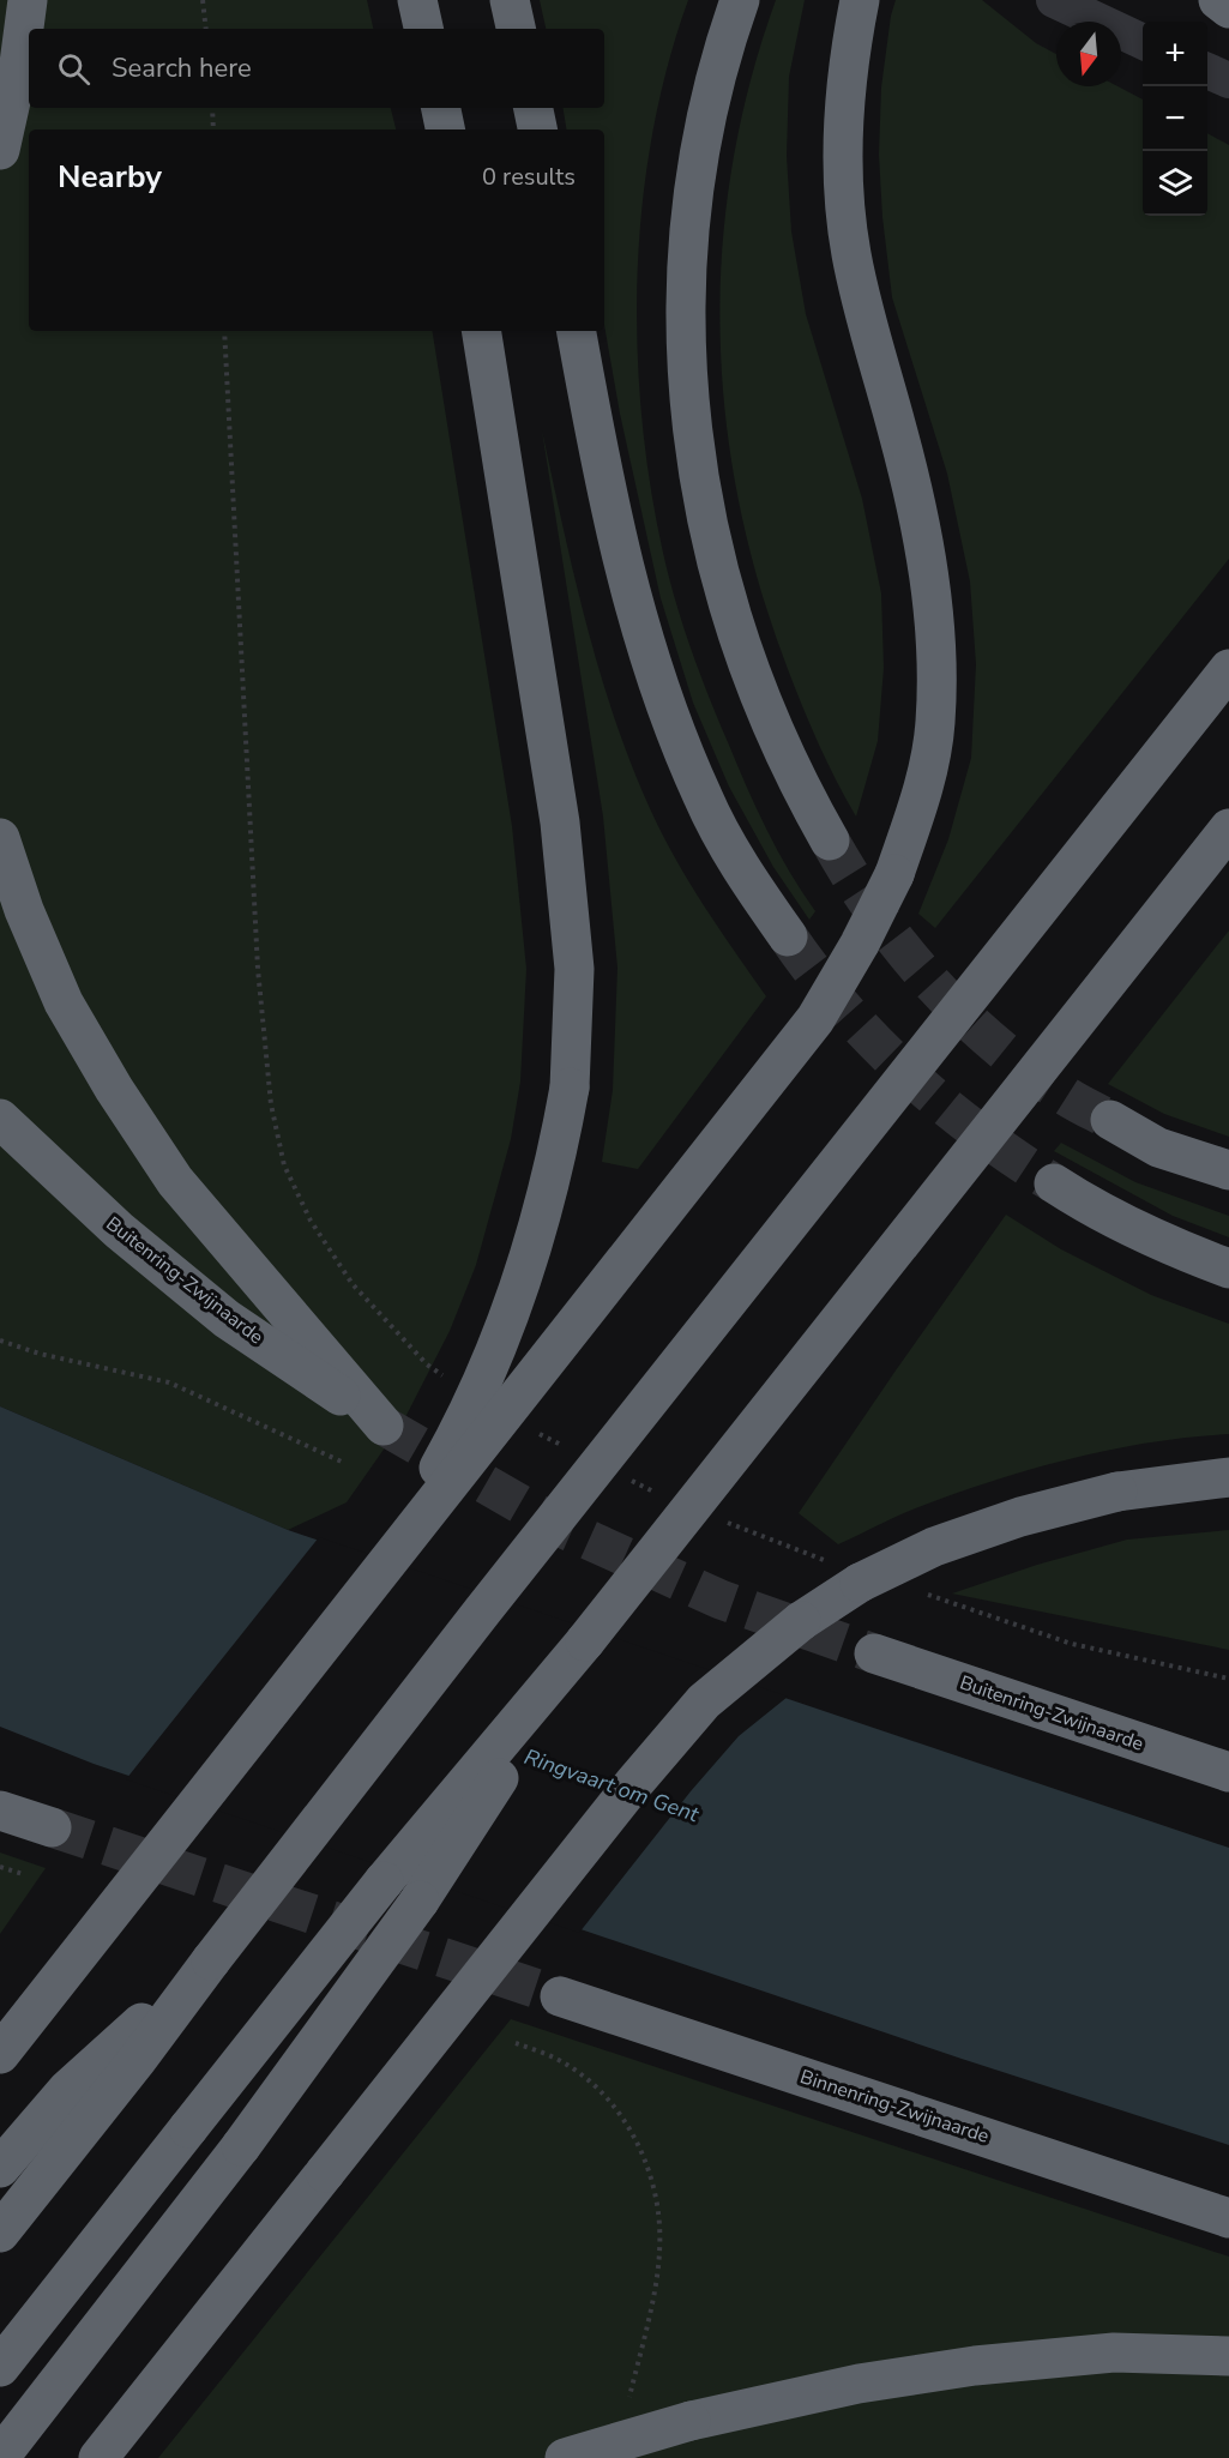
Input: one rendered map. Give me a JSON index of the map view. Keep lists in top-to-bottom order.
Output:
{
  "streets": {
    "highway": ["Buitenring-Zwijnaarde", "Binnenring-Zwijnaarde"]
  },
  "water": ["Ringvaart om Gent"],
  "north": "bottom",
  "page": {
    "map_buttons": ["+", "−"],
    "search": "Search here",
    "heading": ["Nearby", "0 results"]
  }
}
